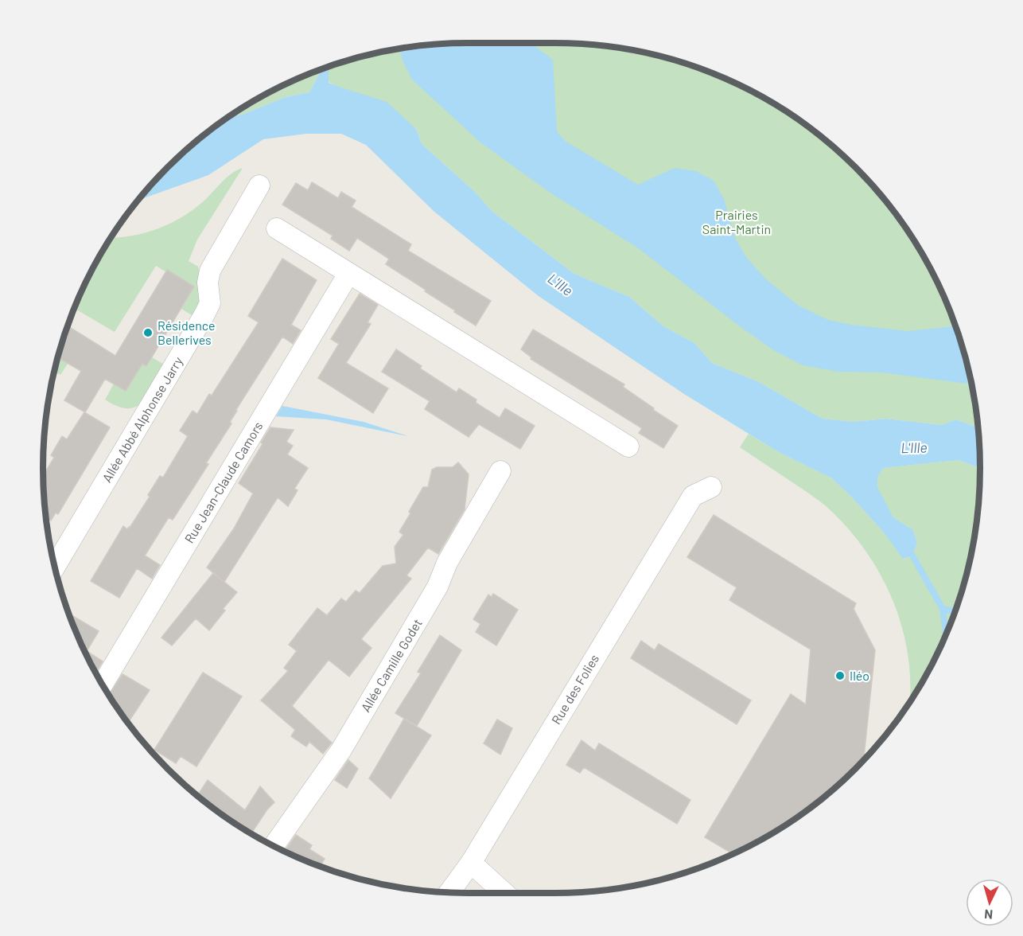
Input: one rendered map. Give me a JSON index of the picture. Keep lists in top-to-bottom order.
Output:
{
  "streets": {
    "street": [
      "Allée Abbé Alphonse Jarry",
      "Rue Jean-Claude Camors",
      "Allée Camille Godet",
      "Rue des Folies"
    ]
  },
  "water": ["L'Ille"],
  "parks": ["Prairies Saint-Martin"],
  "places": ["Résidence Bellerives", "Iléo"],
  "north": "bottom"
}
